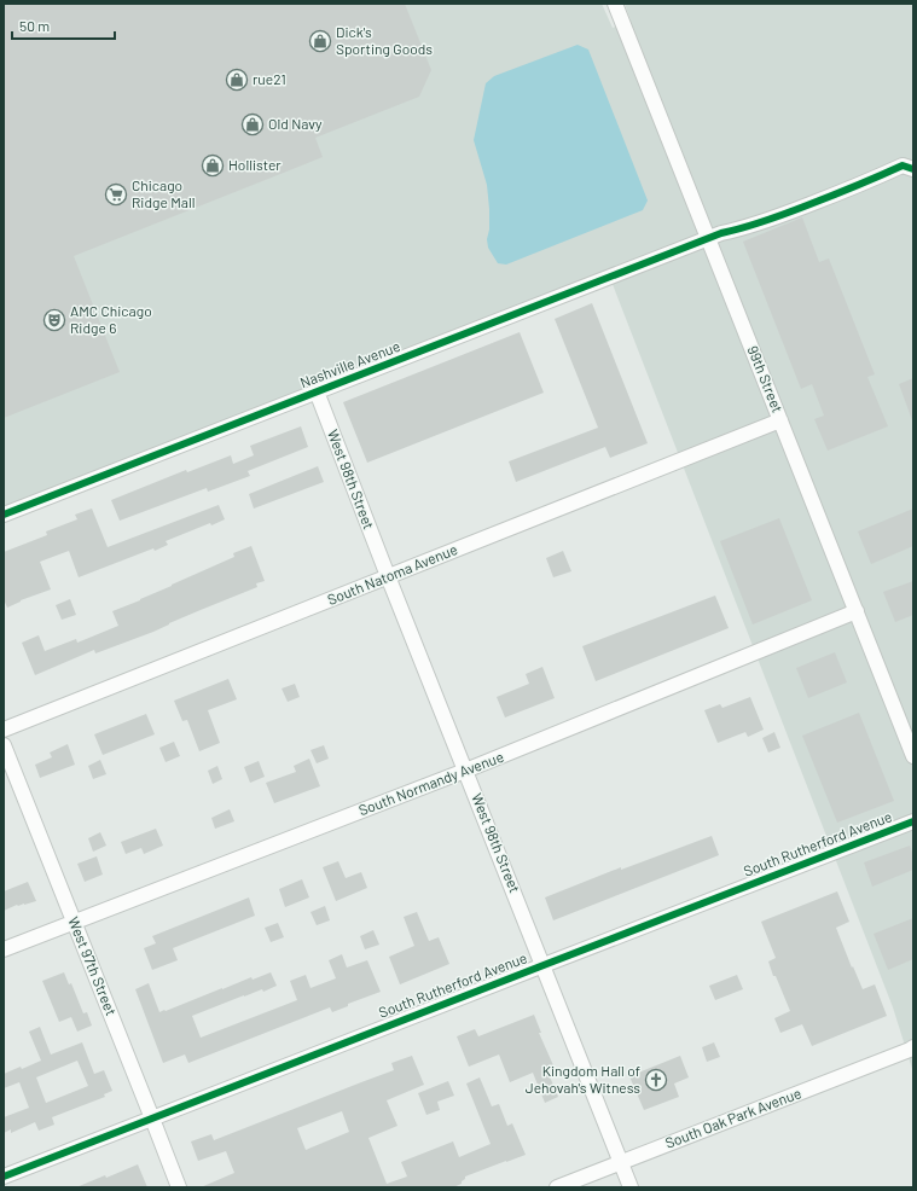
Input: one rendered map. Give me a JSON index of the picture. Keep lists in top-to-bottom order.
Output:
{
  "streets": {
    "street": [
      "Nashville Avenue",
      "99th Street",
      "West 98th Street",
      "South Natoma Avenue",
      "South Normandy Avenue",
      "South Rutherford Avenue",
      "West 97th Street",
      "South Oak Park Avenue"
    ]
  },
  "crossings": [
    ["Nashville Avenue", "99th Street"],
    ["Nashville Avenue", "West 98th Street"],
    ["99th Street", "South Natoma Avenue"],
    ["99th Street", "South Normandy Avenue"],
    ["West 98th Street", "South Natoma Avenue"],
    ["West 98th Street", "South Normandy Avenue"],
    ["West 98th Street", "South Rutherford Avenue"],
    ["West 98th Street", "South Oak Park Avenue"],
    ["South Normandy Avenue", "West 97th Street"],
    ["South Rutherford Avenue", "West 97th Street"]
  ],
  "places": {
    "shop": [
      "Dick's Sporting Goods",
      "rue21",
      "Old Navy",
      "Hollister"
    ],
    "supermarket": ["Chicago Ridge Mall"],
    "theatre": ["AMC Chicago Ridge 6"],
    "church": ["Kingdom Hall of Jehovah's Witness"]
  },
  "scale_bar": "50 m"
}
